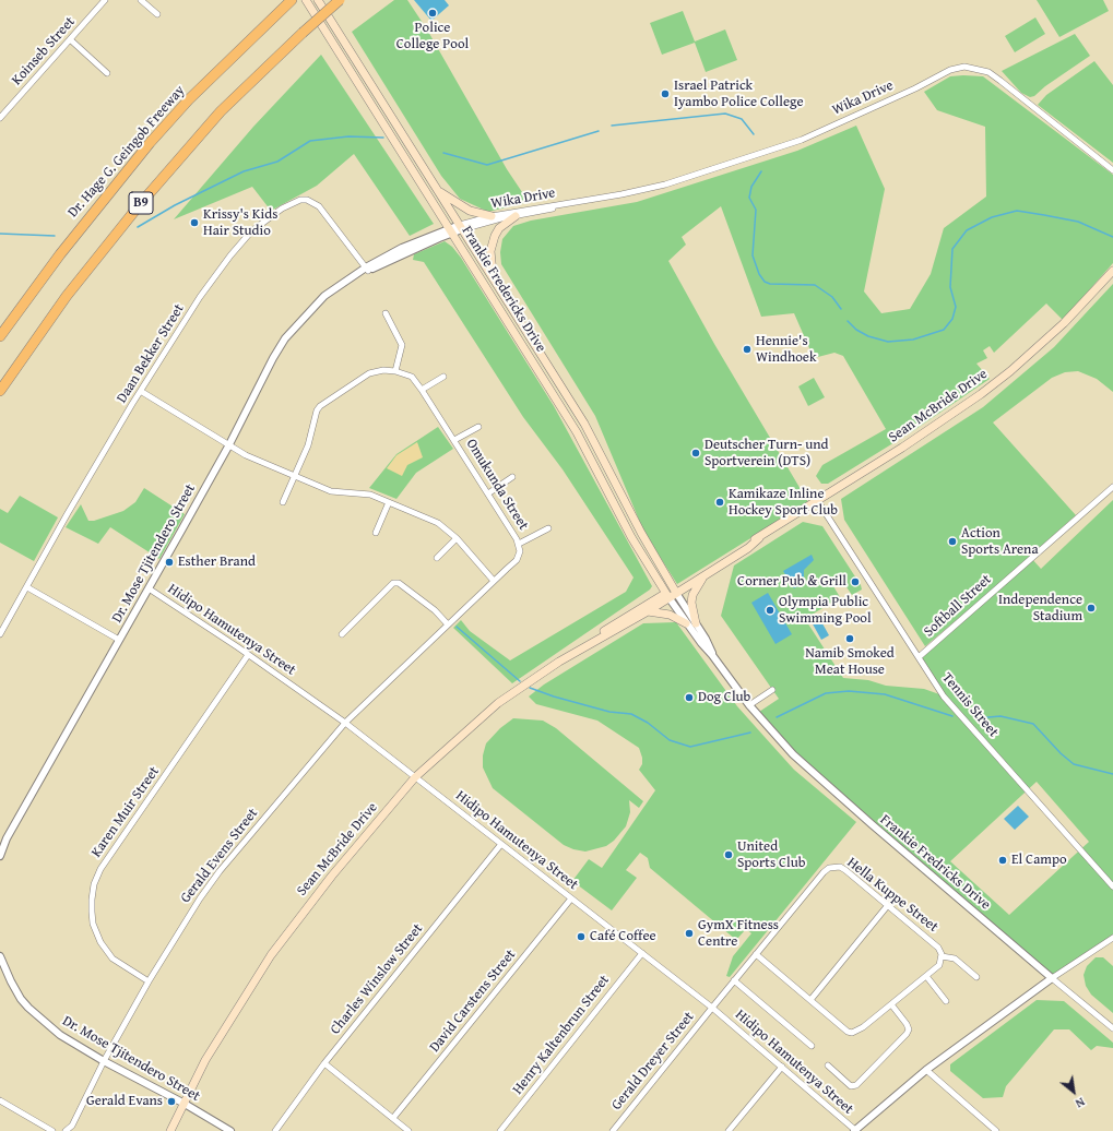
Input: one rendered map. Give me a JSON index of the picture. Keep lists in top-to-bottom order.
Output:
{
  "streets": {
    "highway": ["Dr. Hage G. Geingob Freeway", "B9"],
    "main road": ["Frankie Fredericks Drive", "Sean McBride Drive"],
    "street": [
      "Koinseb Street",
      "Wika Drive",
      "Daan Bekker Street",
      "Omukunda Street",
      "Dr. Mose Tjitendero Street",
      "Softball Street",
      "Hidipo Hamutenya Street",
      "Tennis Street",
      "Karen Muir Street",
      "Gerald Evens Street",
      "Frankie Fredricks Drive",
      "Hella Kuppe Street",
      "Charles Winslow Street",
      "David Carstens Street",
      "Henry Kaltenbrun Street",
      "Gerald Dreyer Street"
    ]
  },
  "crossings": [
    ["Wika Drive", "Frankie Fredericks Drive"],
    ["Wika Drive", "Dr. Mose Tjitendero Street"],
    ["Frankie Fredericks Drive", "Sean McBride Drive"],
    ["Frankie Fredericks Drive", "Dr. Mose Tjitendero Street"],
    ["Frankie Fredericks Drive", "Frankie Fredricks Drive"],
    ["Daan Bekker Street", "Dr. Mose Tjitendero Street"],
    ["Sean McBride Drive", "Dr. Mose Tjitendero Street"],
    ["Sean McBride Drive", "Hidipo Hamutenya Street"],
    ["Sean McBride Drive", "Tennis Street"],
    ["Sean McBride Drive", "Frankie Fredricks Drive"],
    ["Omukunda Street", "Hidipo Hamutenya Street"],
    ["Omukunda Street", "Gerald Evens Street"],
    ["Dr. Mose Tjitendero Street", "Hidipo Hamutenya Street"],
    ["Dr. Mose Tjitendero Street", "Gerald Evens Street"],
    ["Softball Street", "Tennis Street"],
    ["Hidipo Hamutenya Street", "Karen Muir Street"],
    ["Hidipo Hamutenya Street", "Gerald Evens Street"],
    ["Hidipo Hamutenya Street", "Hella Kuppe Street"],
    ["Hidipo Hamutenya Street", "Charles Winslow Street"],
    ["Hidipo Hamutenya Street", "David Carstens Street"],
    ["Hidipo Hamutenya Street", "Henry Kaltenbrun Street"],
    ["Hidipo Hamutenya Street", "Gerald Dreyer Street"],
    ["Karen Muir Street", "Gerald Evens Street"],
    ["Hella Kuppe Street", "Gerald Dreyer Street"]
  ],
  "places": [
    "Police College Pool",
    "Israel Patrick Iyambo Police College",
    "Krissy's Kids Hair Studio",
    "Hennie's Windhoek",
    "Deutscher Turn- und Sportverein (DTS)",
    "Kamikaze Inline Hockey Sport Club",
    "Action Sports Arena",
    "Esther Brand",
    "Corner Pub & Grill",
    "Independence Stadium",
    "Olympia Public Swimming Pool",
    "Namib Smoked Meat House",
    "Dog Club",
    "United Sports Club",
    "El Campo",
    "GymX Fitness Centre",
    "Café Coffee",
    "Gerald Evans"
  ],
  "north": "bottom right"
}
